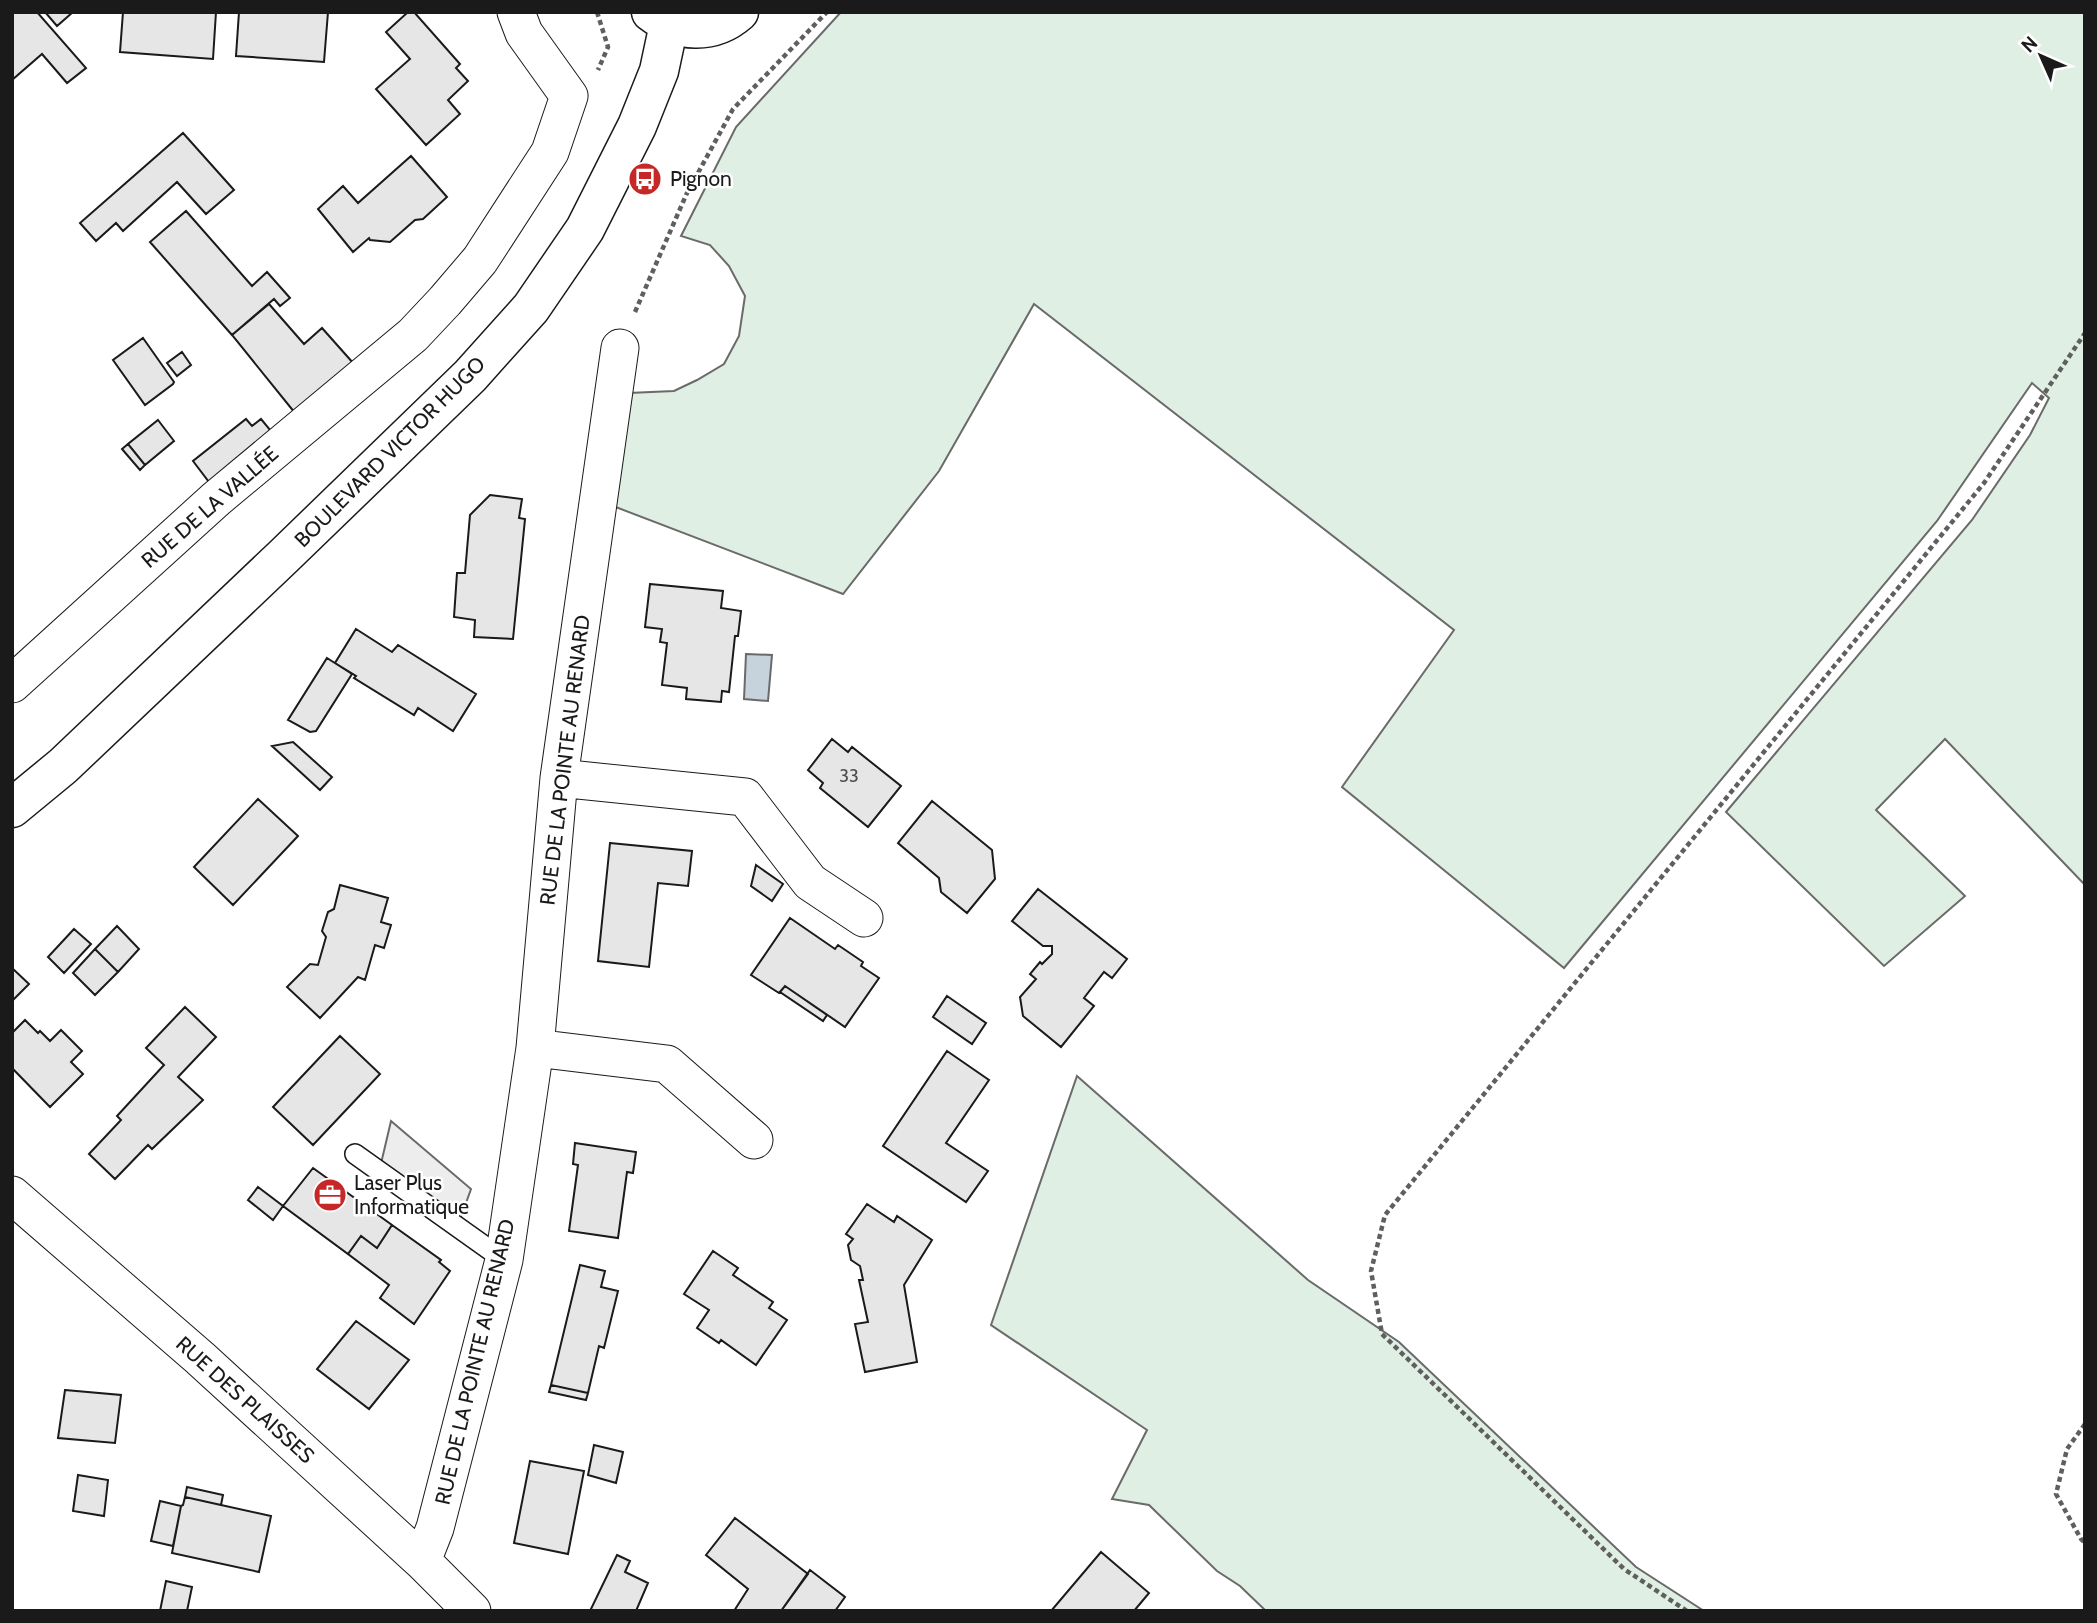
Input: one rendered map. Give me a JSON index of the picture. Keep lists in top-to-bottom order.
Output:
{
  "streets": {
    "main road": ["BOULEVARD VICTOR HUGO"],
    "street": ["RUE DE LA VALLÉE", "RUE DE LA POINTE AU RENARD", "RUE DES PLAISSES"]
  },
  "crossings": [
    ["RUE DE LA POINTE AU RENARD", "RUE DES PLAISSES"]
  ],
  "places": {
    "bus stop": ["Pignon"],
    "office": ["Laser Plus Informatique"]
  },
  "house_numbers": ["33"],
  "north": "top left"
}
